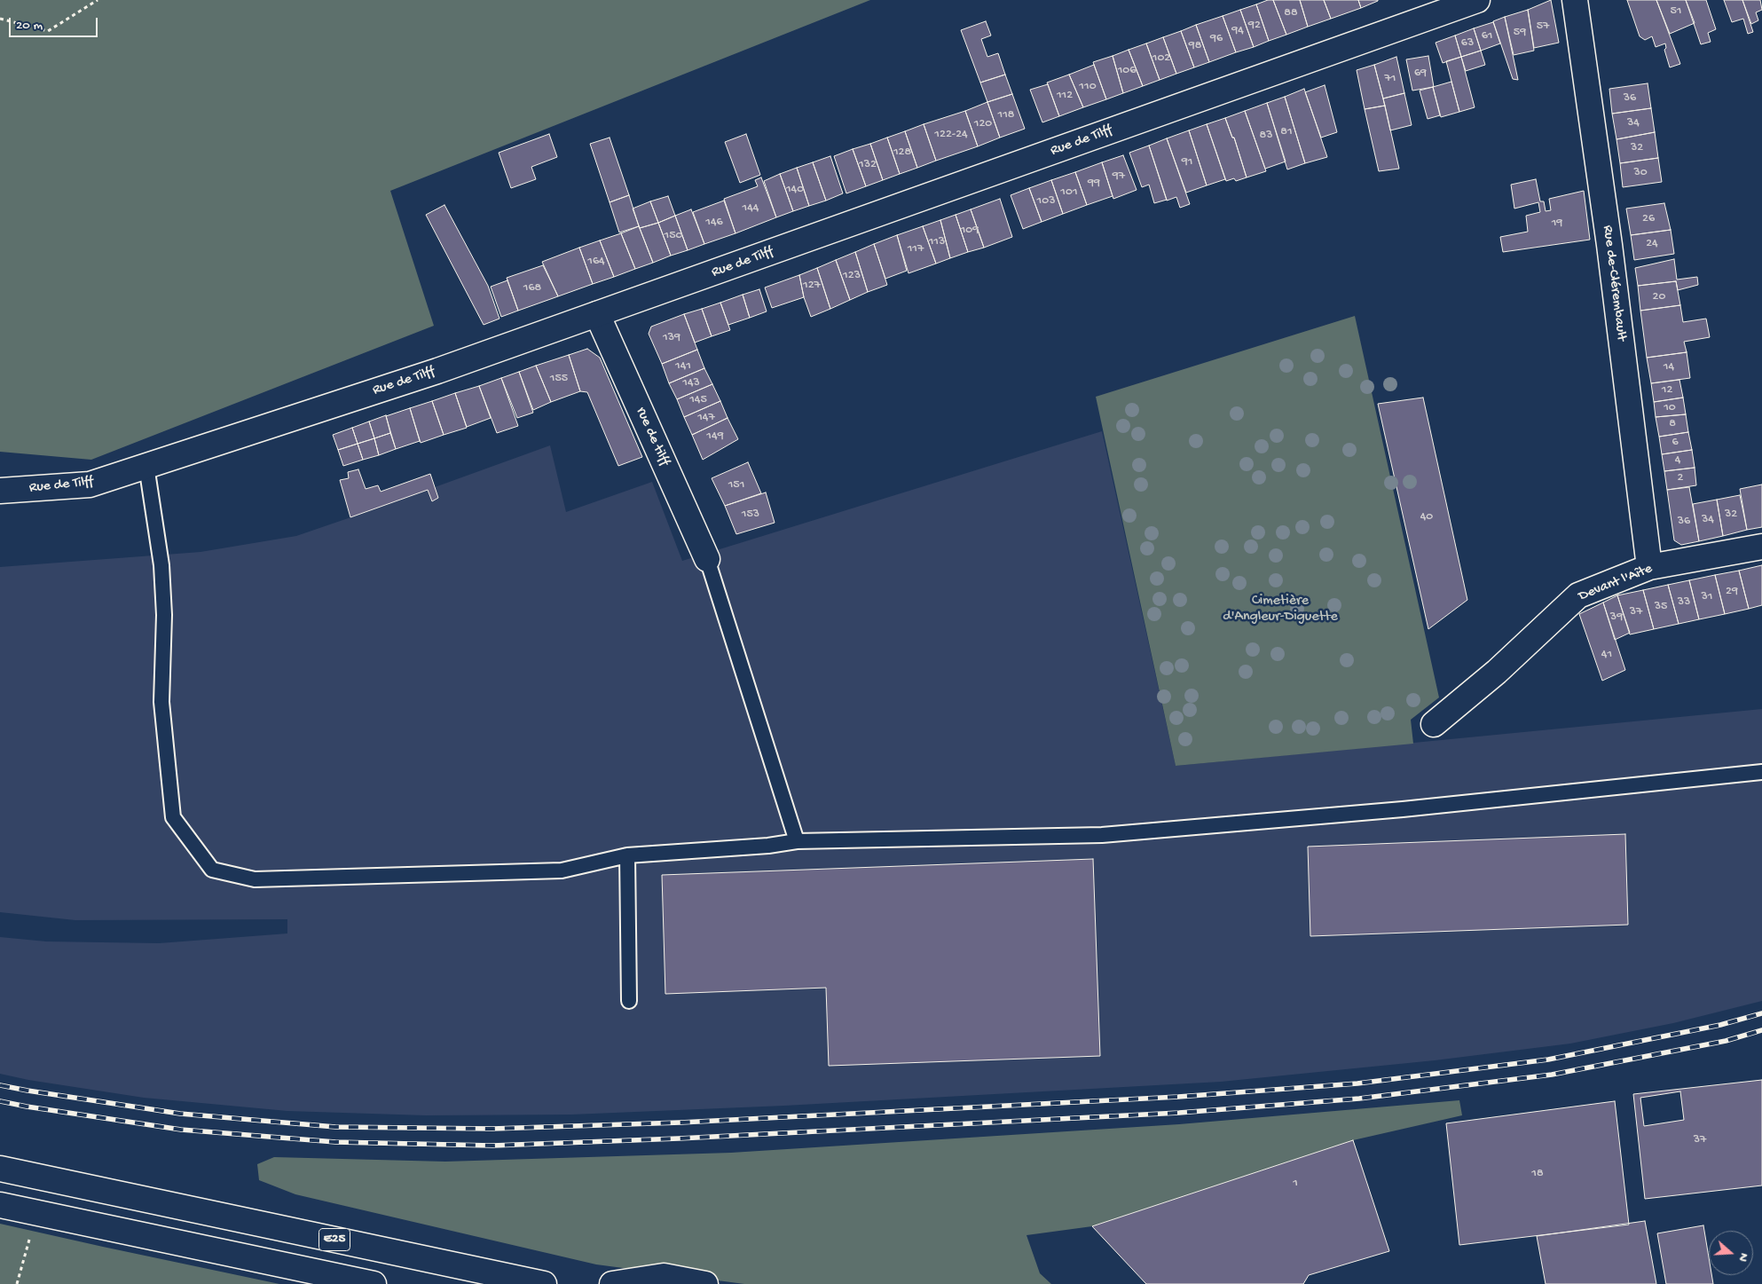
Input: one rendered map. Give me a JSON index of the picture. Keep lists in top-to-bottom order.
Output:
{
  "streets": {
    "main road": [
      "Rue de Tilff",
      "Rue de-Clérembault",
      "rue de tilff",
      "Devant l'Aîte",
      "E25"
    ]
  },
  "crossings": [
    ["Rue de Tilff", "rue de tilff"],
    ["Rue de-Clérembault", "Devant l'Aîte"]
  ],
  "parks": ["Cimetière d'Angleur-Diguette"],
  "house_numbers": [
    "51",
    "88",
    "92",
    "57",
    "94",
    "59",
    "61",
    "96",
    "63",
    "98",
    "102",
    "106",
    "69",
    "71",
    "110",
    "112",
    "36",
    "118",
    "34",
    "120",
    "81",
    "122-24",
    "83",
    "32",
    "128",
    "91",
    "132",
    "30",
    "97",
    "99",
    "140",
    "101",
    "103",
    "144",
    "26",
    "146",
    "19",
    "109",
    "150",
    "113",
    "24",
    "117",
    "164",
    "123",
    "127",
    "168",
    "20",
    "139",
    "141",
    "14",
    "155",
    "143",
    "12",
    "145",
    "10",
    "147",
    "8",
    "149",
    "6",
    "4",
    "2",
    "151",
    "153",
    "32",
    "40",
    "34",
    "36",
    "29",
    "31",
    "33",
    "35",
    "37",
    "39",
    "41",
    "37",
    "18",
    "1"
  ],
  "scale_bar": "20 m",
  "north": "right"
}
